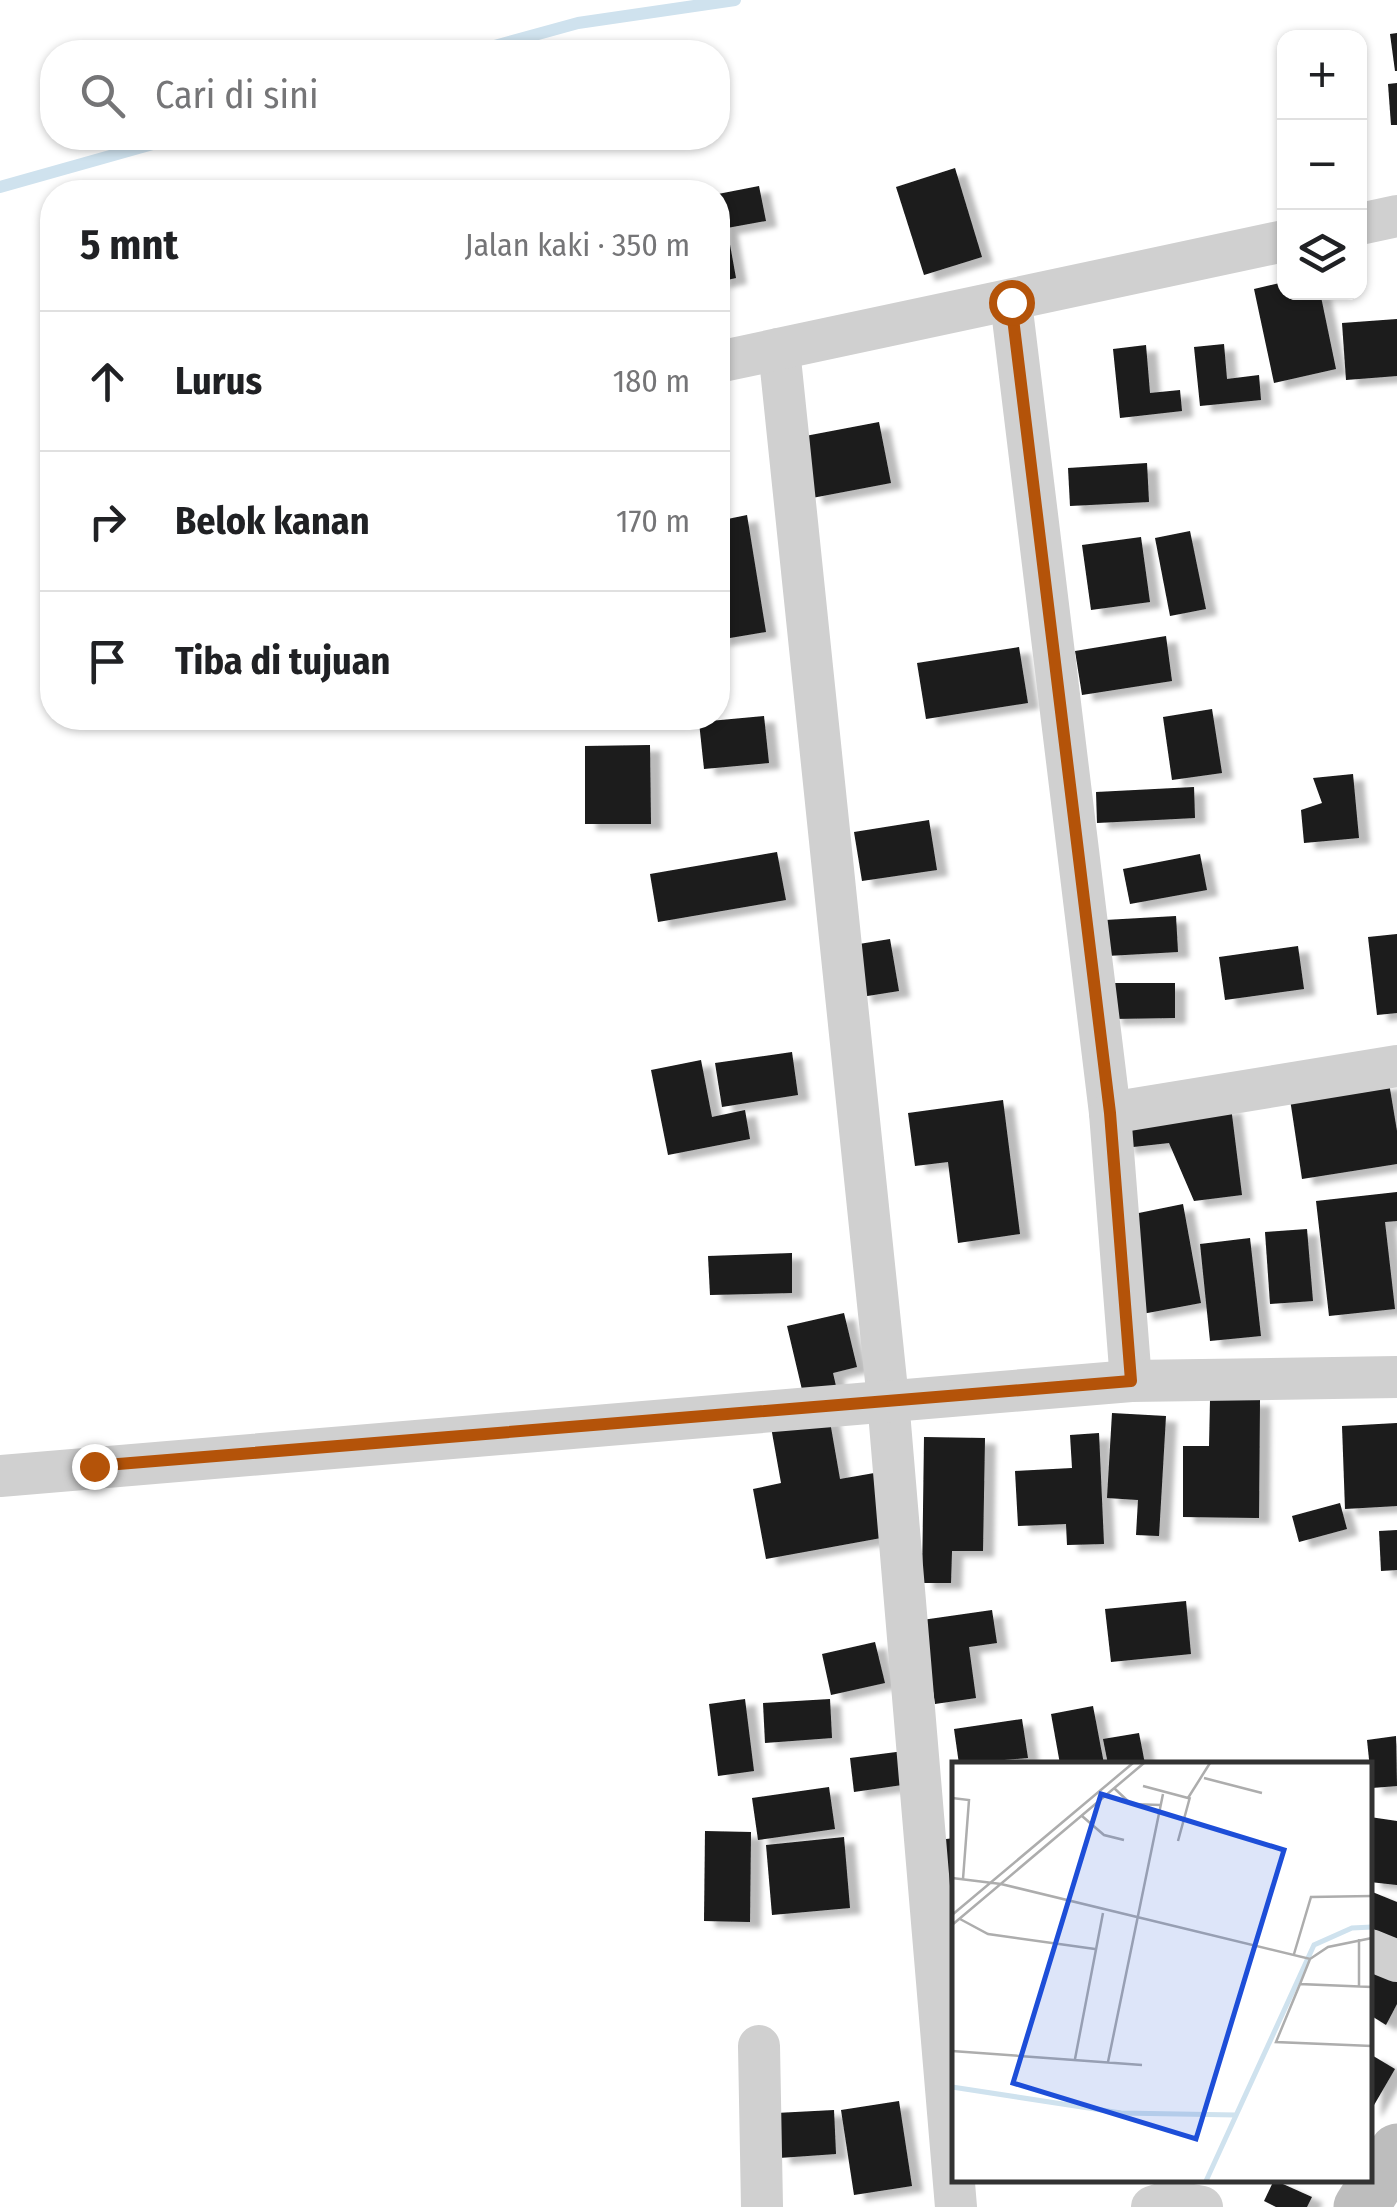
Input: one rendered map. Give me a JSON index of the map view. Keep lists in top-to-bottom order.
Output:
{
  "page": {
    "map_buttons": ["+", "−"],
    "search": "Cari di sini",
    "heading": ["5 mnt", "Jalan kaki · 350 m"],
    "list": [
      ["Lurus", "180 m"],
      ["Belok kanan", "170 m"],
      "Tiba di tujuan"
    ]
  }
}
